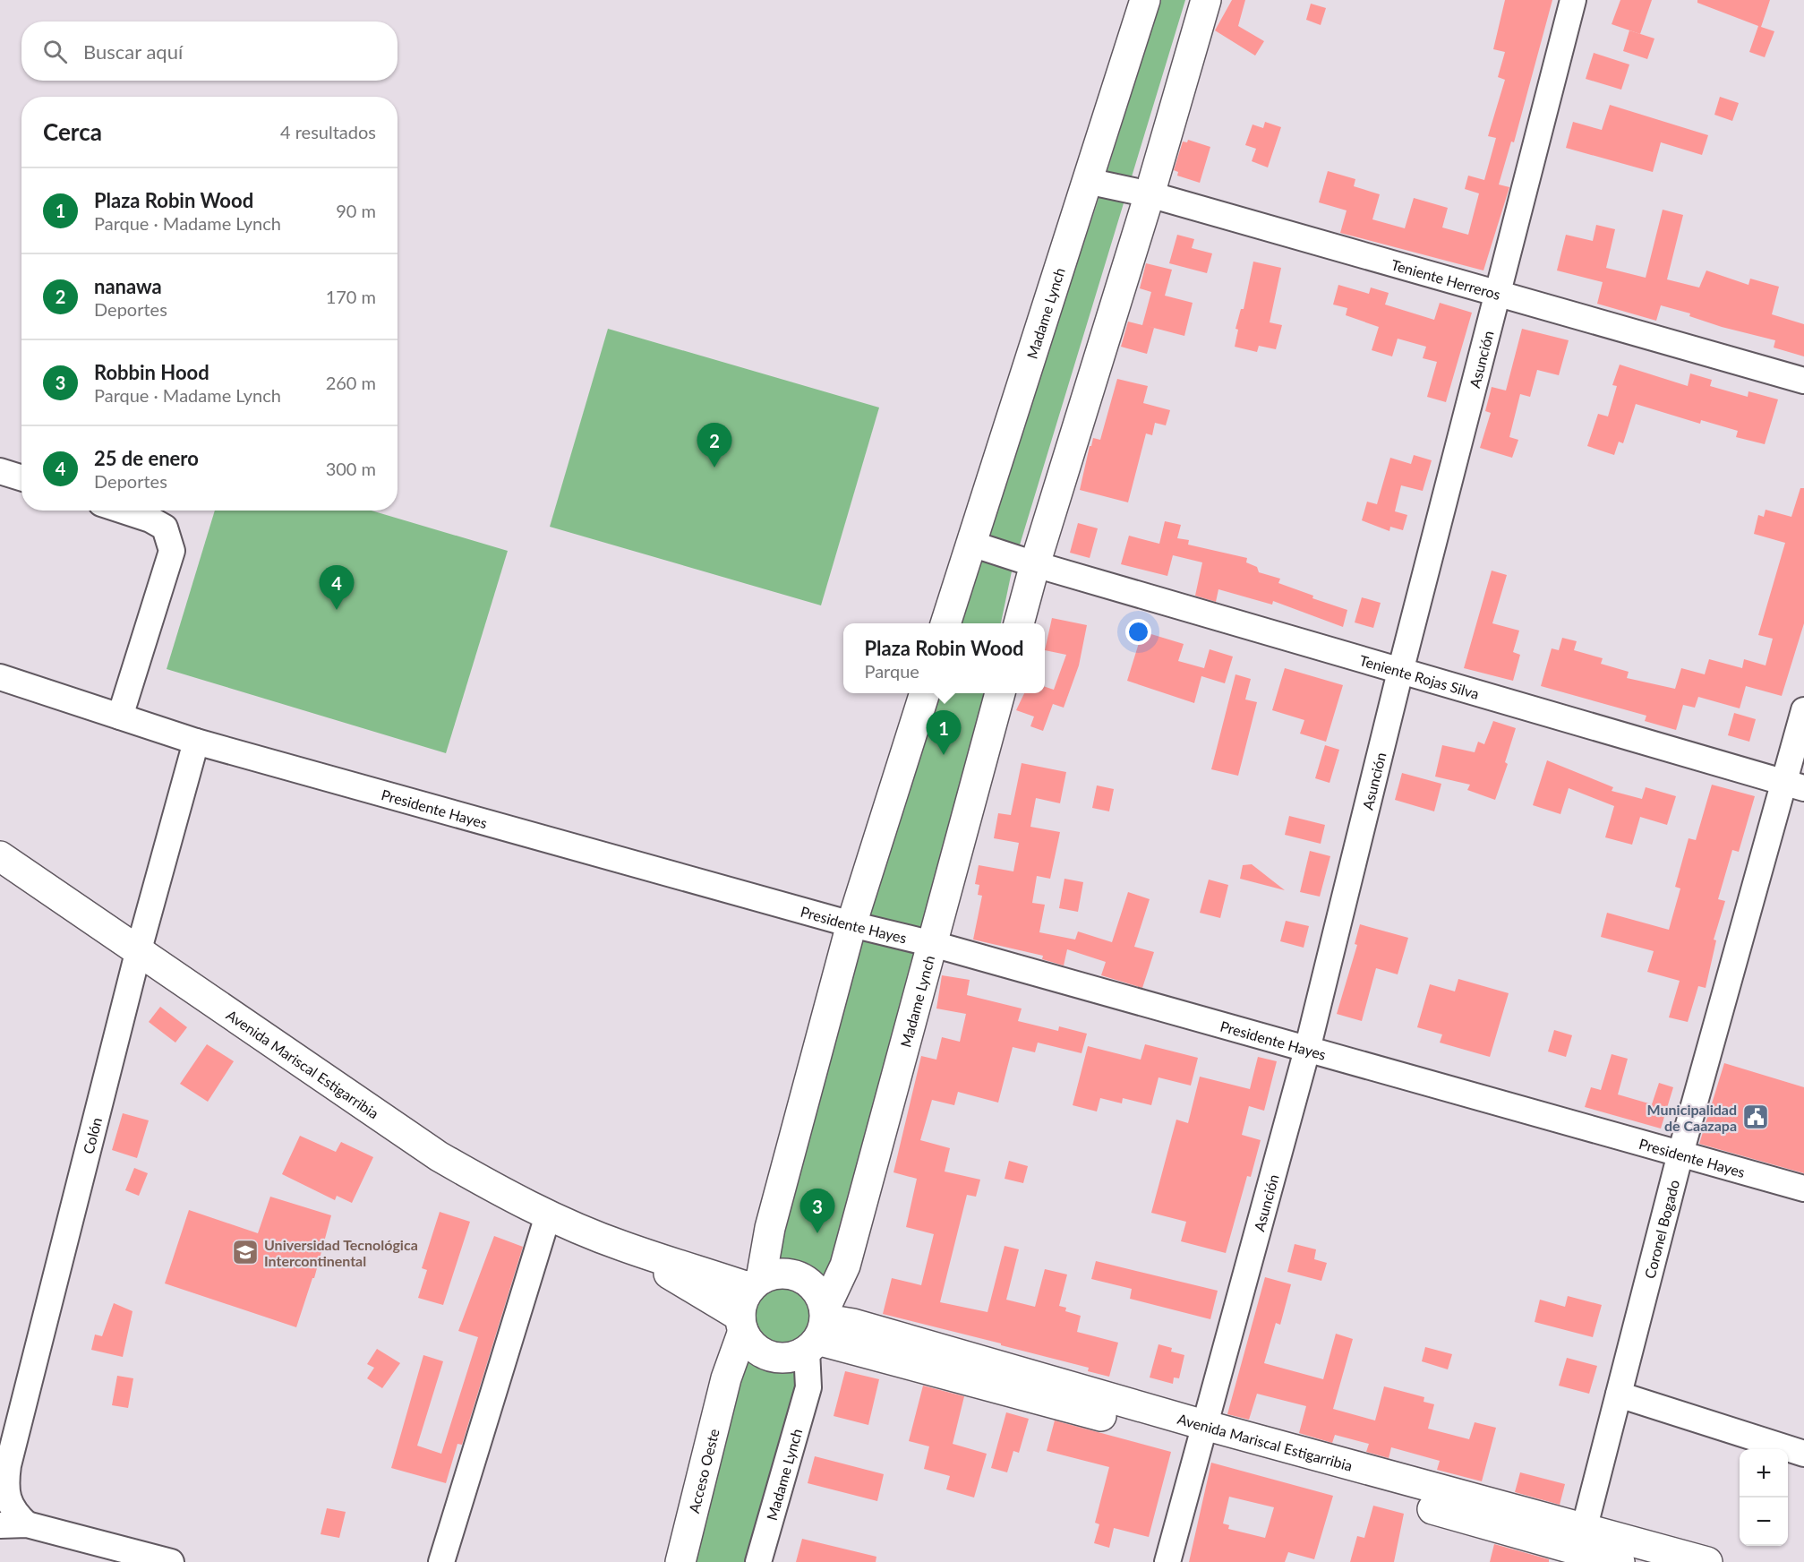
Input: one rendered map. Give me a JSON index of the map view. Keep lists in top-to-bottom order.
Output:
{
  "streets": {
    "main road": ["Madame Lynch", "Avenida Mariscal Estigarribia", "Acceso Oeste"],
    "street": [
      "Teniente Herreros",
      "Asunción",
      "Teniente Rojas Silva",
      "Presidente Hayes",
      "Colón",
      "Coronel Bogado"
    ]
  },
  "crossings": [
    ["Teniente Herreros", "Madame Lynch"],
    ["Teniente Herreros", "Asunción"],
    ["Madame Lynch", "Teniente Rojas Silva"],
    ["Madame Lynch", "Presidente Hayes"],
    ["Madame Lynch", "Avenida Mariscal Estigarribia"],
    ["Madame Lynch", "Acceso Oeste"],
    ["Asunción", "Teniente Rojas Silva"],
    ["Asunción", "Presidente Hayes"],
    ["Asunción", "Avenida Mariscal Estigarribia"],
    ["Teniente Rojas Silva", "Coronel Bogado"],
    ["Presidente Hayes", "Colón"],
    ["Presidente Hayes", "Coronel Bogado"],
    ["Avenida Mariscal Estigarribia", "Colón"],
    ["Avenida Mariscal Estigarribia", "Coronel Bogado"],
    ["Avenida Mariscal Estigarribia", "Acceso Oeste"]
  ],
  "places": {
    "public building": ["Municipalidad de Caazapa"],
    "school or university": ["Universidad Tecnológica Intercontinental"]
  },
  "page": {
    "search": "Buscar aquí",
    "heading": ["Cerca", "4 resultados"],
    "list": [
      {
        "mark": "1",
        "name": "Plaza Robin Wood",
        "note": "Parque · Madame Lynch",
        "value": "90 m"
      },
      {
        "mark": "2",
        "name": "nanawa",
        "note": "Deportes",
        "value": "170 m"
      },
      {
        "mark": "3",
        "name": "Robbin Hood",
        "note": "Parque · Madame Lynch",
        "value": "260 m"
      },
      {
        "mark": "4",
        "name": "25 de enero",
        "note": "Deportes",
        "value": "300 m"
      }
    ],
    "pins": [
      "2",
      "4",
      "1",
      "3"
    ],
    "popup": ["Plaza Robin Wood", "Parque"],
    "map_buttons": ["+", "−"]
  }
}
